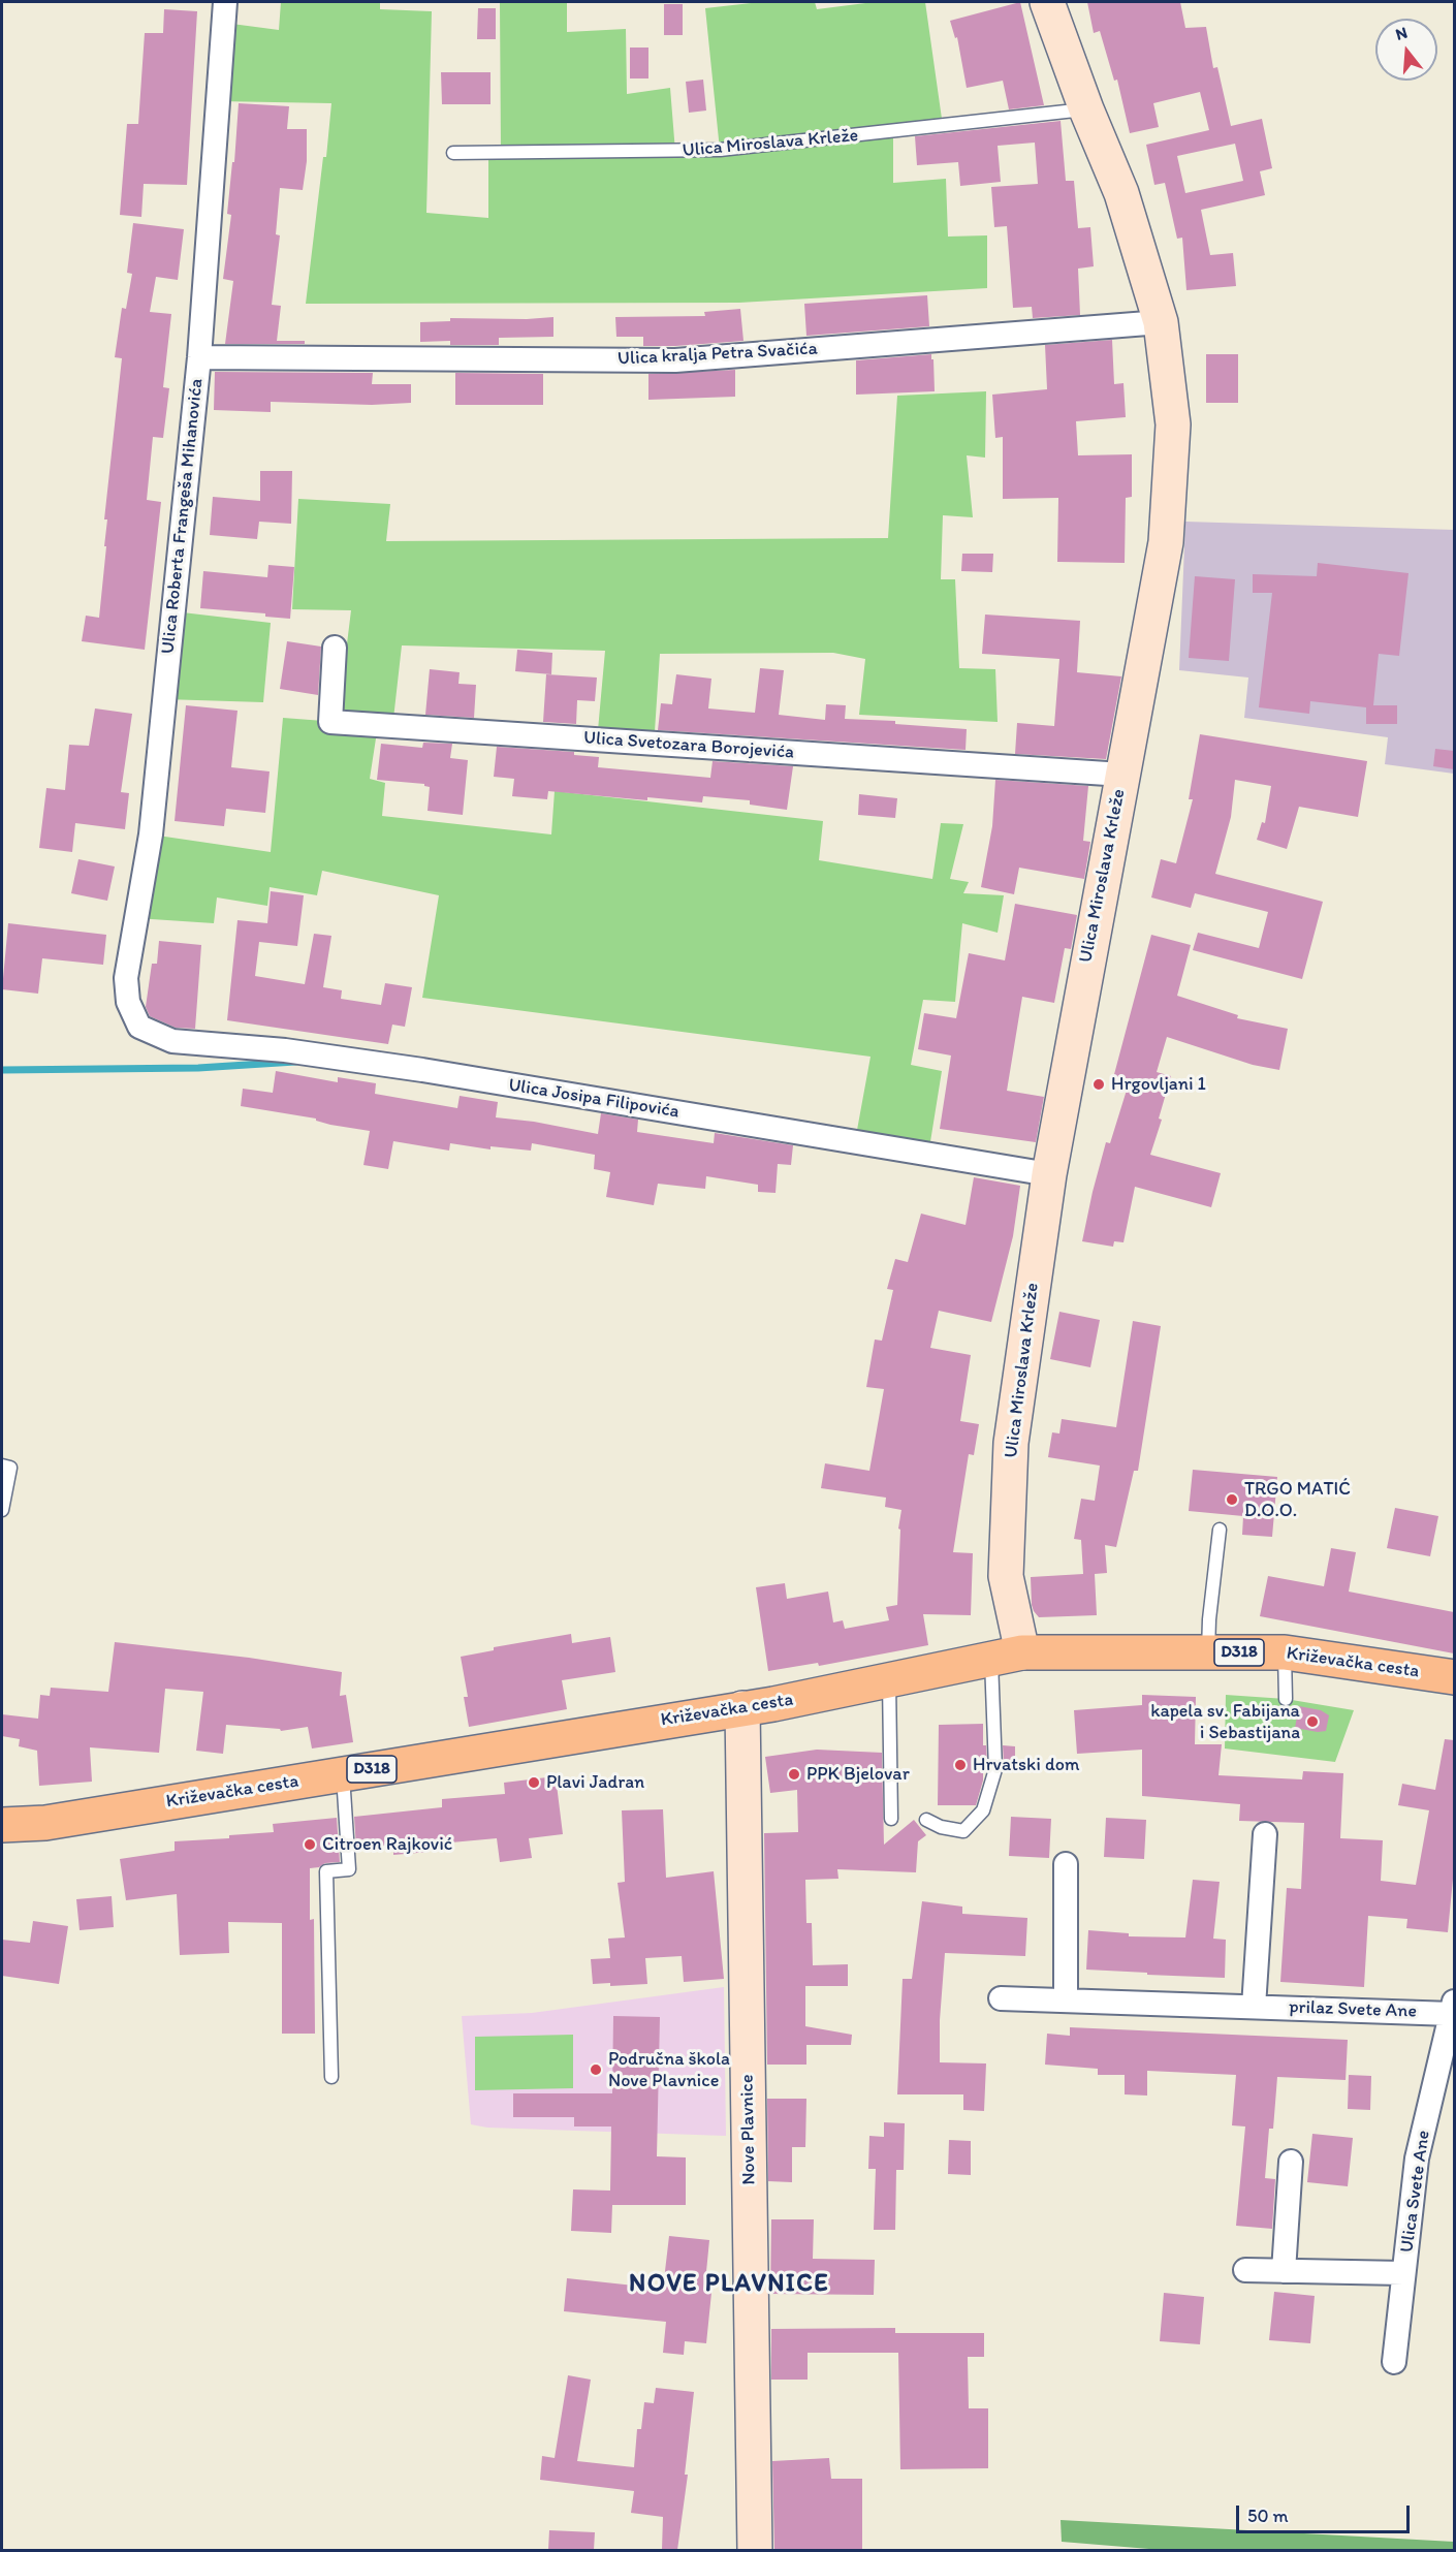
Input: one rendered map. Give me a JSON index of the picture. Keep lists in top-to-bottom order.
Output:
{
  "streets": {
    "main road": [
      "Ulica Miroslava Krleže",
      "D318",
      "Križevačka cesta",
      "Nove Plavnice"
    ],
    "street": [
      "Ulica kralja Petra Svačića",
      "Ulica Roberta Frangeša Mihanovića",
      "Ulica Svetozara Borojevića",
      "Ulica Josipa Filipovića",
      "prilaz Svete Ane",
      "Ulica Svete Ane"
    ]
  },
  "crossings": [
    ["Ulica Miroslava Krleže", "Ulica kralja Petra Svačića"],
    ["Ulica Miroslava Krleže", "Ulica Svetozara Borojevića"],
    ["Ulica Miroslava Krleže", "Ulica Josipa Filipovića"],
    ["Ulica Miroslava Krleže", "Križevačka cesta"],
    ["Ulica kralja Petra Svačića", "Ulica Roberta Frangeša Mihanovića"],
    ["Ulica Roberta Frangeša Mihanovića", "Ulica Josipa Filipovića"],
    ["Križevačka cesta", "Nove Plavnice"],
    ["prilaz Svete Ane", "Ulica Svete Ane"]
  ],
  "districts": ["NOVE PLAVNICE"],
  "places": [
    "Hrgovljani 1",
    "TRGO MATIĆ D.O.O.",
    "kapela sv. Fabijana i Sebastijana",
    "Hrvatski dom",
    "PPK Bjelovar",
    "Plavi Jadran",
    "Citroen Rajković",
    "Područna škola Nove Plavnice"
  ],
  "scale_bar": "50 m",
  "north": "top"
}
